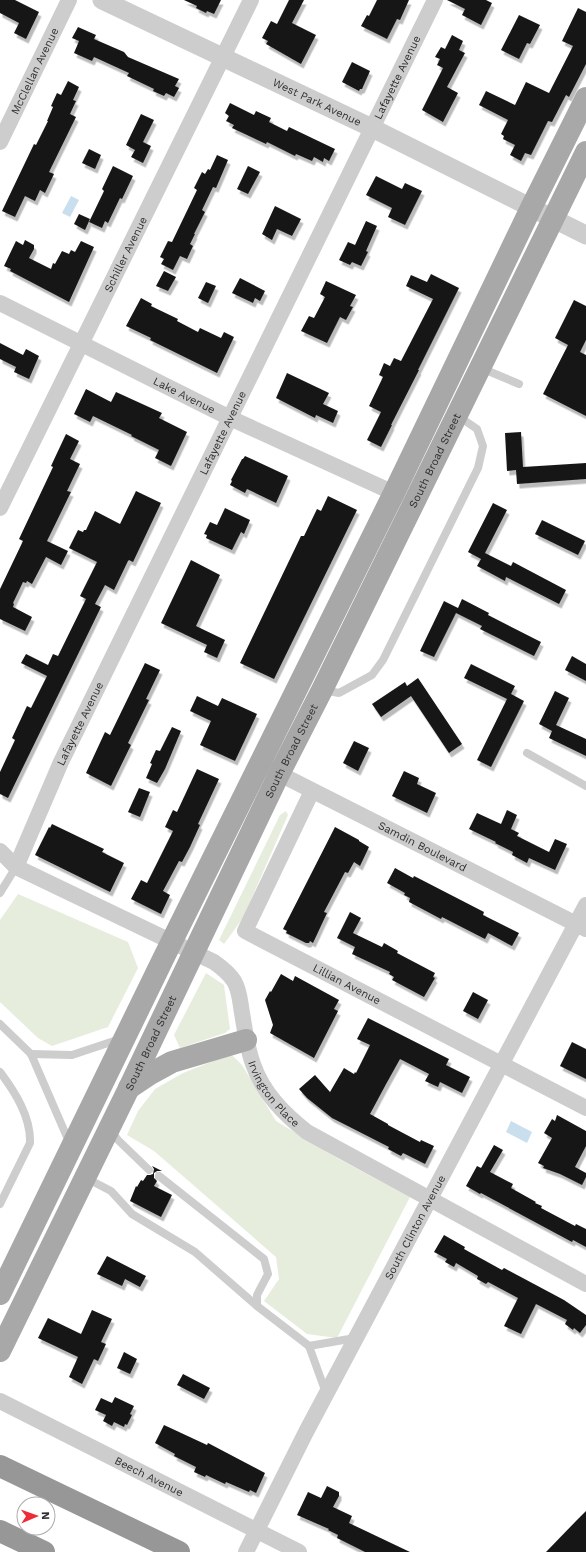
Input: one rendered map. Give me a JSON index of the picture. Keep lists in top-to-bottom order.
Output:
{
  "streets": {
    "main road": ["South Broad Street"],
    "street": [
      "McClellan Avenue",
      "Lafayette Avenue",
      "West Park Avenue",
      "Schiller Avenue",
      "Lake Avenue",
      "Samdin Boulevard",
      "Lillian Avenue",
      "Irvington Place",
      "South Clinton Avenue",
      "Beech Avenue"
    ]
  },
  "crossings": [
    ["Lafayette Avenue", "West Park Avenue"],
    ["Lafayette Avenue", "Lake Avenue"],
    ["Lafayette Avenue", "Irvington Place"],
    ["West Park Avenue", "Schiller Avenue"],
    ["West Park Avenue", "South Broad Street"],
    ["Schiller Avenue", "Lake Avenue"],
    ["Lake Avenue", "South Broad Street"],
    ["South Broad Street", "Samdin Boulevard"],
    ["South Broad Street", "Irvington Place"],
    ["Samdin Boulevard", "Lillian Avenue"],
    ["Samdin Boulevard", "South Clinton Avenue"],
    ["Lillian Avenue", "South Clinton Avenue"],
    ["Irvington Place", "South Clinton Avenue"],
    ["South Clinton Avenue", "Beech Avenue"]
  ],
  "north": "right"
}
